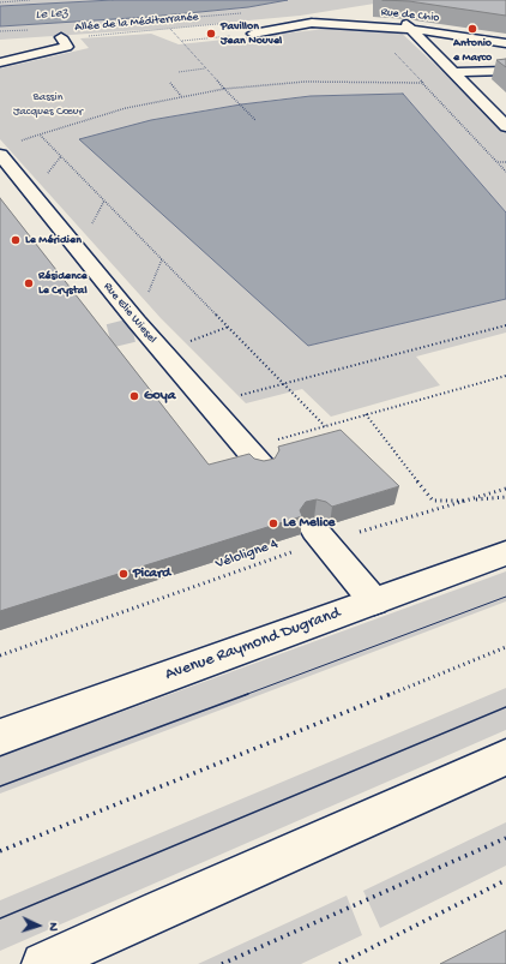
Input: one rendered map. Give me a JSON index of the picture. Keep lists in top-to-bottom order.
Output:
{
  "streets": {
    "street": ["Rue de Chio", "Rue Elie Wiesel", "Avenue Raymond Dugrand"],
    "path": ["Allée de la Méditerranée", "Véloligne 4"]
  },
  "water": ["Le Lez"],
  "parks": ["Bassin Jacques Cœur"],
  "places": [
    "Antonio e Marco",
    "Pavillon Jean Nouvel",
    "Le Méridien",
    "Résidence Le Crystal",
    "Goya",
    "Le Melice",
    "Picard"
  ],
  "north": "right"
}
